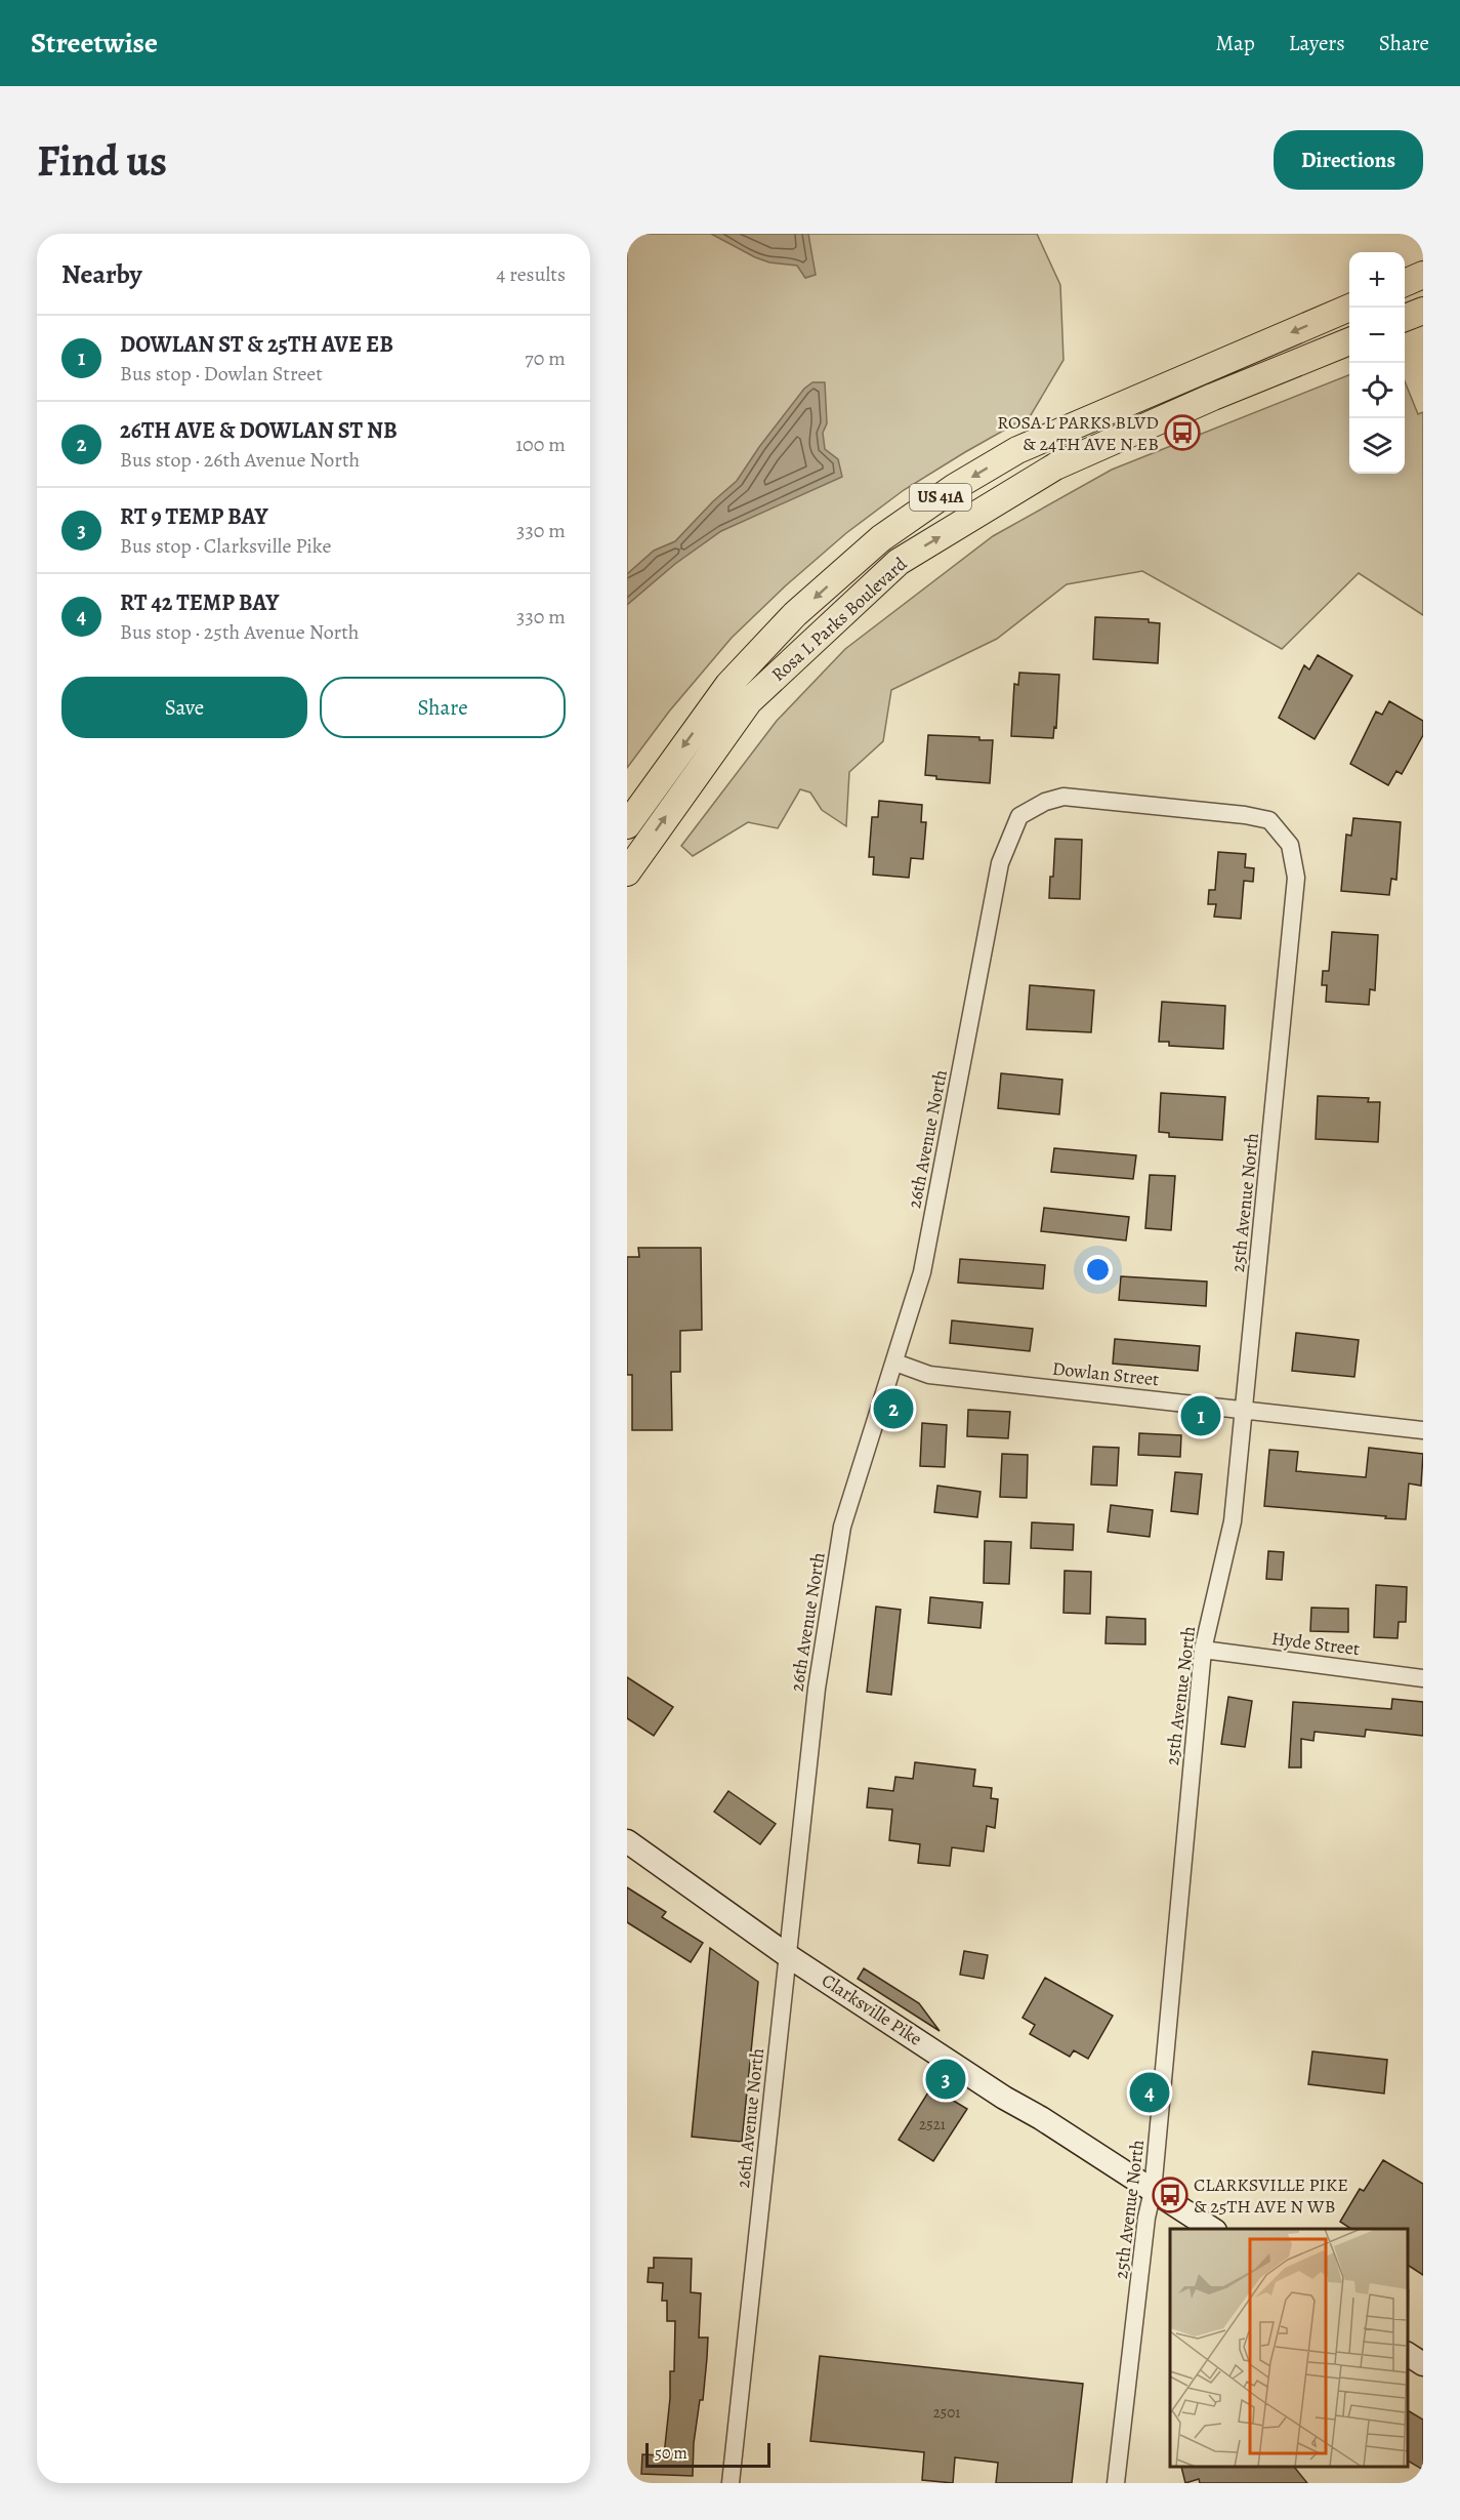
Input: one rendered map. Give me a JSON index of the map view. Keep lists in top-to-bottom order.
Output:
{
  "streets": {
    "main road": ["US 41A", "Rosa L Parks Boulevard", "Clarksville Pike"],
    "street": [
      "26th Avenue North",
      "25th Avenue North",
      "Dowlan Street",
      "Hyde Street"
    ]
  },
  "crossings": [
    ["26th Avenue North", "25th Avenue North"],
    ["26th Avenue North", "Dowlan Street"],
    ["26th Avenue North", "Clarksville Pike"],
    ["25th Avenue North", "Dowlan Street"],
    ["25th Avenue North", "Hyde Street"],
    ["25th Avenue North", "Clarksville Pike"]
  ],
  "places": {
    "bus stop": ["ROSA L PARKS BLVD & 24TH AVE N EB", "CLARKSVILLE PIKE & 25TH AVE N WB"]
  },
  "house_numbers": ["2521", "2501"],
  "scale_bar": "50 m",
  "page": {
    "header": "Streetwise",
    "nav": ["Map", "Layers", "Share"],
    "buttons": [
      "Directions",
      ["Save", "Share"]
    ],
    "title": "Find us",
    "heading": ["Nearby", "4 results"],
    "map_buttons": ["+", "−"],
    "list": [
      {
        "mark": "1",
        "name": "DOWLAN ST & 25TH AVE EB",
        "note": "Bus stop · Dowlan Street",
        "value": "70 m"
      },
      {
        "mark": "2",
        "name": "26TH AVE & DOWLAN ST NB",
        "note": "Bus stop · 26th Avenue North",
        "value": "100 m"
      },
      {
        "mark": "3",
        "name": "RT 9 TEMP BAY",
        "note": "Bus stop · Clarksville Pike",
        "value": "330 m"
      },
      {
        "mark": "4",
        "name": "RT 42 TEMP BAY",
        "note": "Bus stop · 25th Avenue North",
        "value": "330 m"
      }
    ],
    "pins": [
      "2",
      "1",
      "3",
      "4"
    ],
    "scale": "50 m"
  }
}
